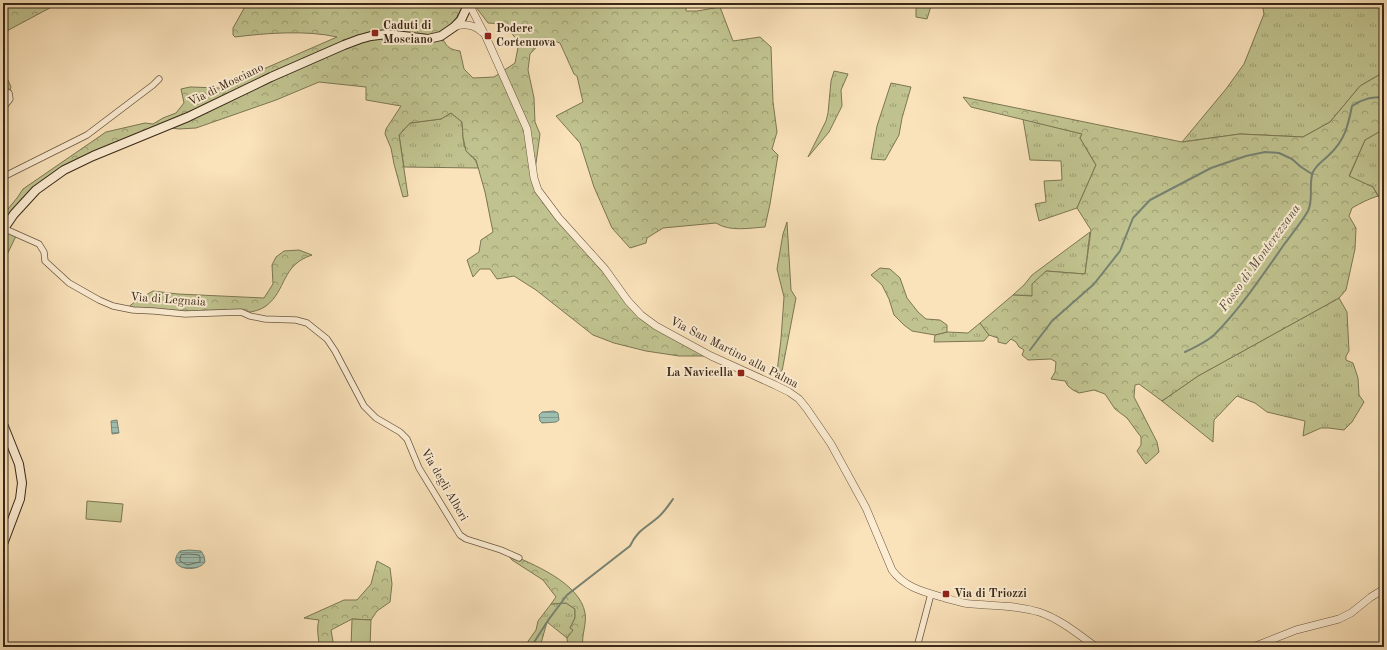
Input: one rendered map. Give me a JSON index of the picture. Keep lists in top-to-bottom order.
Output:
{
  "streets": {
    "main road": ["Via di Mosciano"],
    "street": ["Via di Legnaia", "Via San Martino alla Palma", "Via degli Alberi"]
  },
  "crossings": [
    ["Via di Mosciano", "Via di Legnaia"],
    ["Via di Mosciano", "Via San Martino alla Palma"],
    ["Via di Legnaia", "Via degli Alberi"]
  ],
  "water": ["Fosso di Monterezzana"],
  "places": {
    "transit": [
      "Caduti di Mosciano",
      "Podere Cortenuova",
      "La Navicella",
      "Via di Triozzi"
    ]
  }
}
